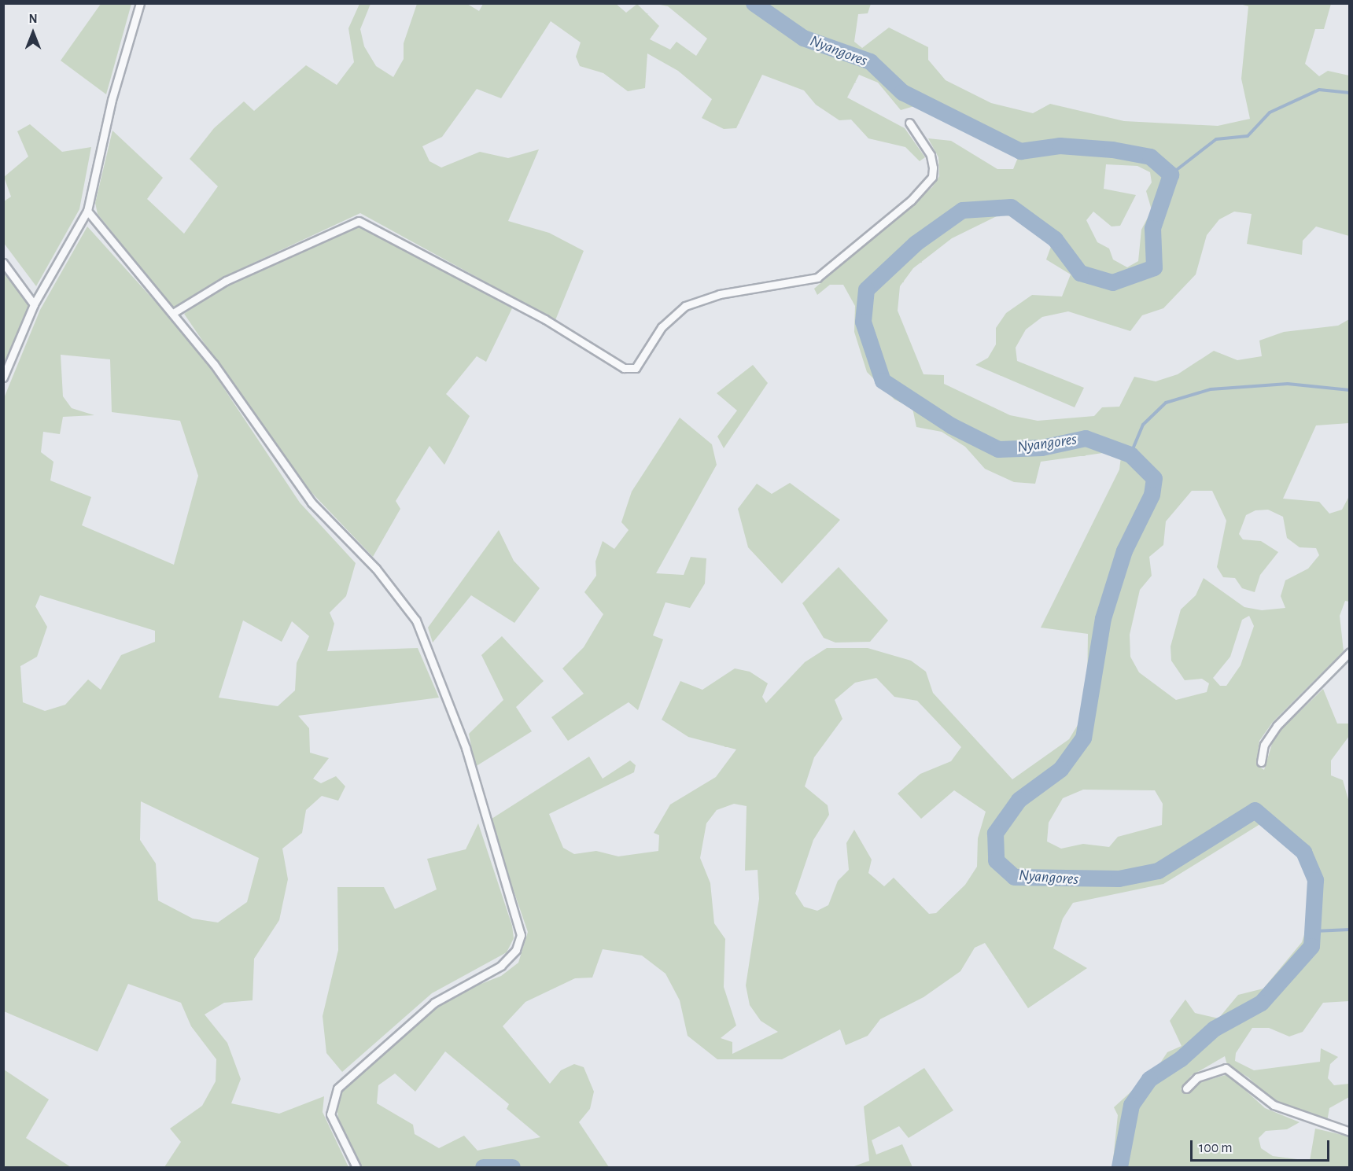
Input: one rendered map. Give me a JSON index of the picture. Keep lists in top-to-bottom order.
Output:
{
  "water": ["Nyangores"],
  "scale_bar": "100 m",
  "north": "top"
}
